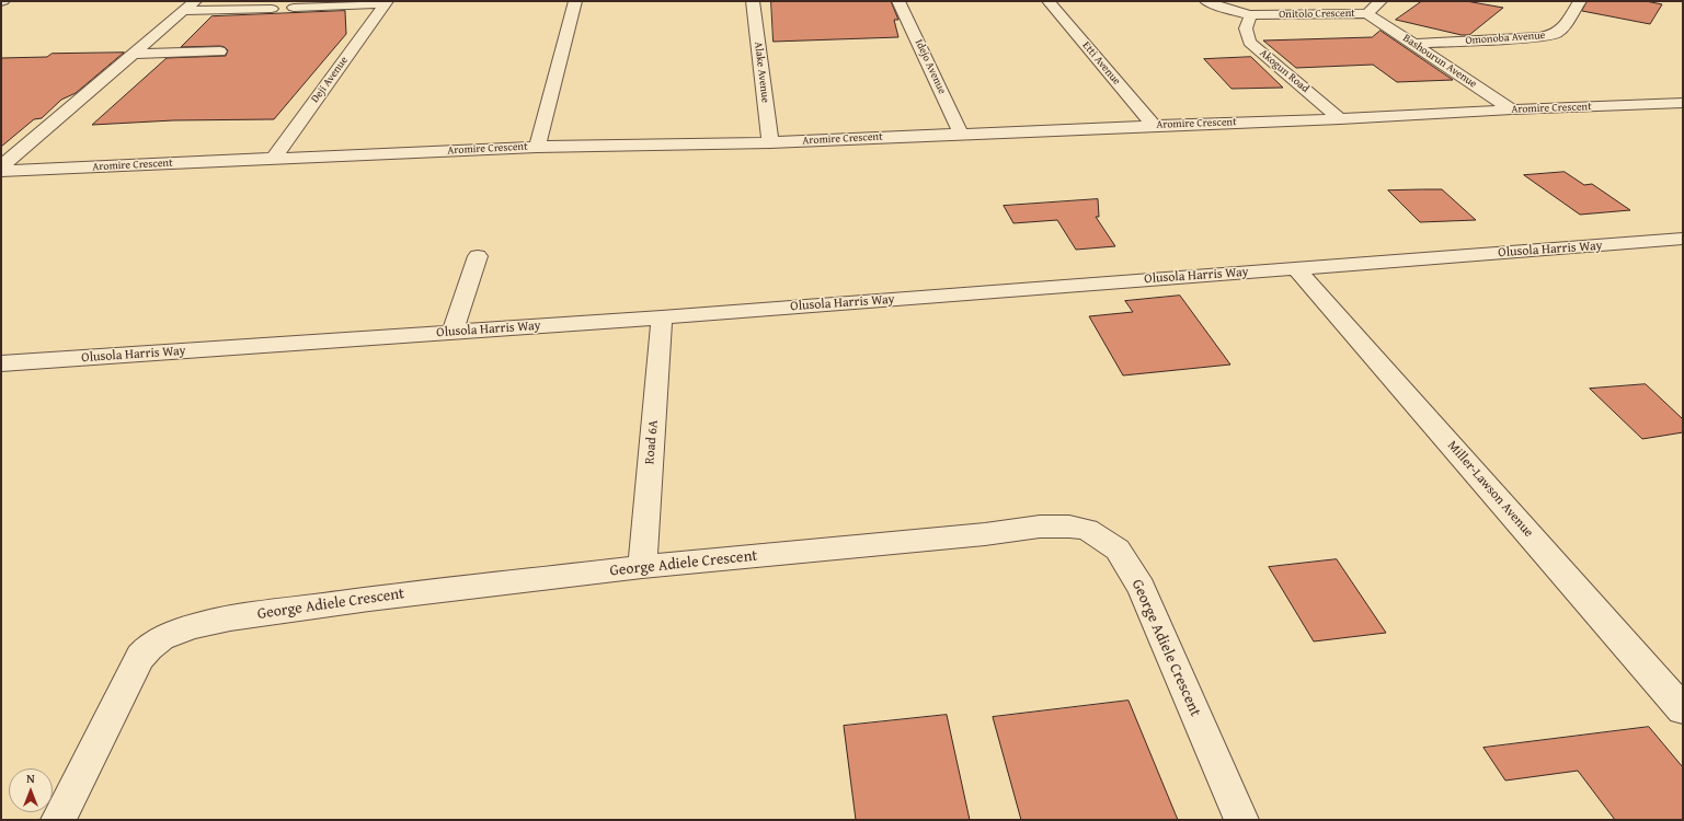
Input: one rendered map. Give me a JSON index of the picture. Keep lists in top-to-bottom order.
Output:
{
  "streets": {
    "street": [
      "Onitolo Crescent",
      "Omonoba Avenue",
      "Bashourun Avenue",
      "Etti Avenue",
      "Idejo Avenue",
      "Akogun Road",
      "Alake Avenue",
      "Deji Avenue",
      "Aromire Crescent",
      "Olusola Harris Way",
      "Road 6A",
      "Miller-Lawson Avenue",
      "George Adiele Crescent"
    ]
  },
  "crossings": [
    ["Onitolo Crescent", "Bashourun Avenue"],
    ["Onitolo Crescent", "Akogun Road"],
    ["Omonoba Avenue", "Bashourun Avenue"],
    ["Bashourun Avenue", "Aromire Crescent"],
    ["Etti Avenue", "Aromire Crescent"],
    ["Idejo Avenue", "Aromire Crescent"],
    ["Akogun Road", "Aromire Crescent"],
    ["Alake Avenue", "Aromire Crescent"],
    ["Deji Avenue", "Aromire Crescent"],
    ["Olusola Harris Way", "Road 6A"],
    ["Olusola Harris Way", "Miller-Lawson Avenue"],
    ["Road 6A", "George Adiele Crescent"]
  ],
  "north": "top"
}
